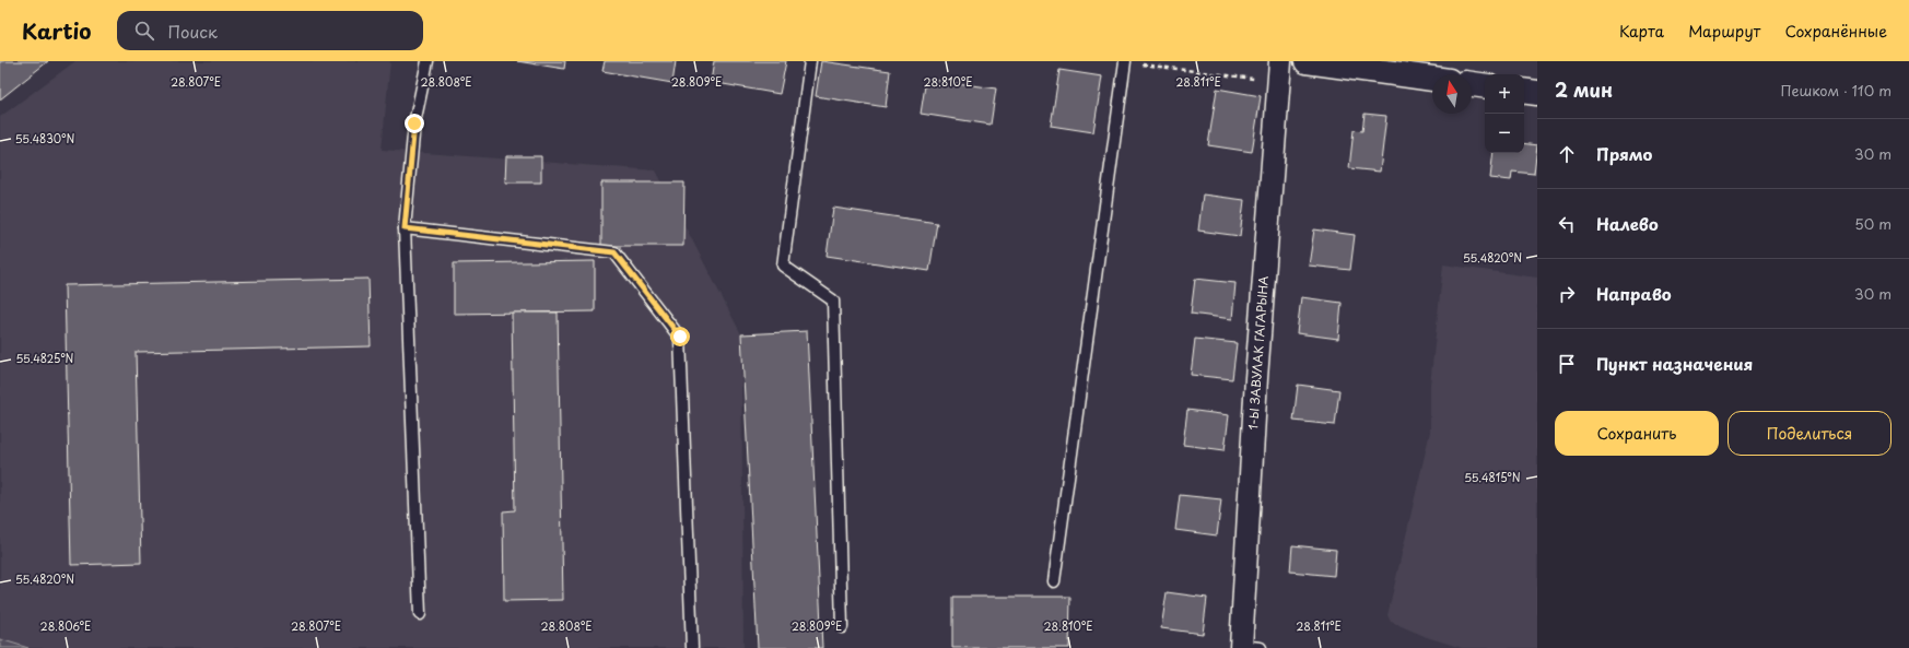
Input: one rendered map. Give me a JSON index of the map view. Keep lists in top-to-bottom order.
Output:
{
  "streets": {
    "street": ["1-Ы ЗАВУЛАК ГАГАРЫНА"]
  },
  "north": "top",
  "page": {
    "header": "Kartio",
    "search": "Поиск",
    "nav": ["Карта", "Маршрут", "Сохранённые"],
    "heading": ["2 мин", "Пешком · 110 m"],
    "map_buttons": ["+", "−"],
    "list": [
      ["Прямо", "30 m"],
      ["Налево", "50 m"],
      ["Направо", "30 m"],
      "Пункт назначения"
    ],
    "buttons": ["Сохранить", "Поделиться"]
  },
  "coordinates": [
    "28.807°E",
    "28.808°E",
    "28.809°E",
    "28.810°E",
    "28.811°E",
    "55.4830°N",
    "55.4820°N",
    "55.4825°N",
    "55.4815°N",
    "28.806°E"
  ]
}
